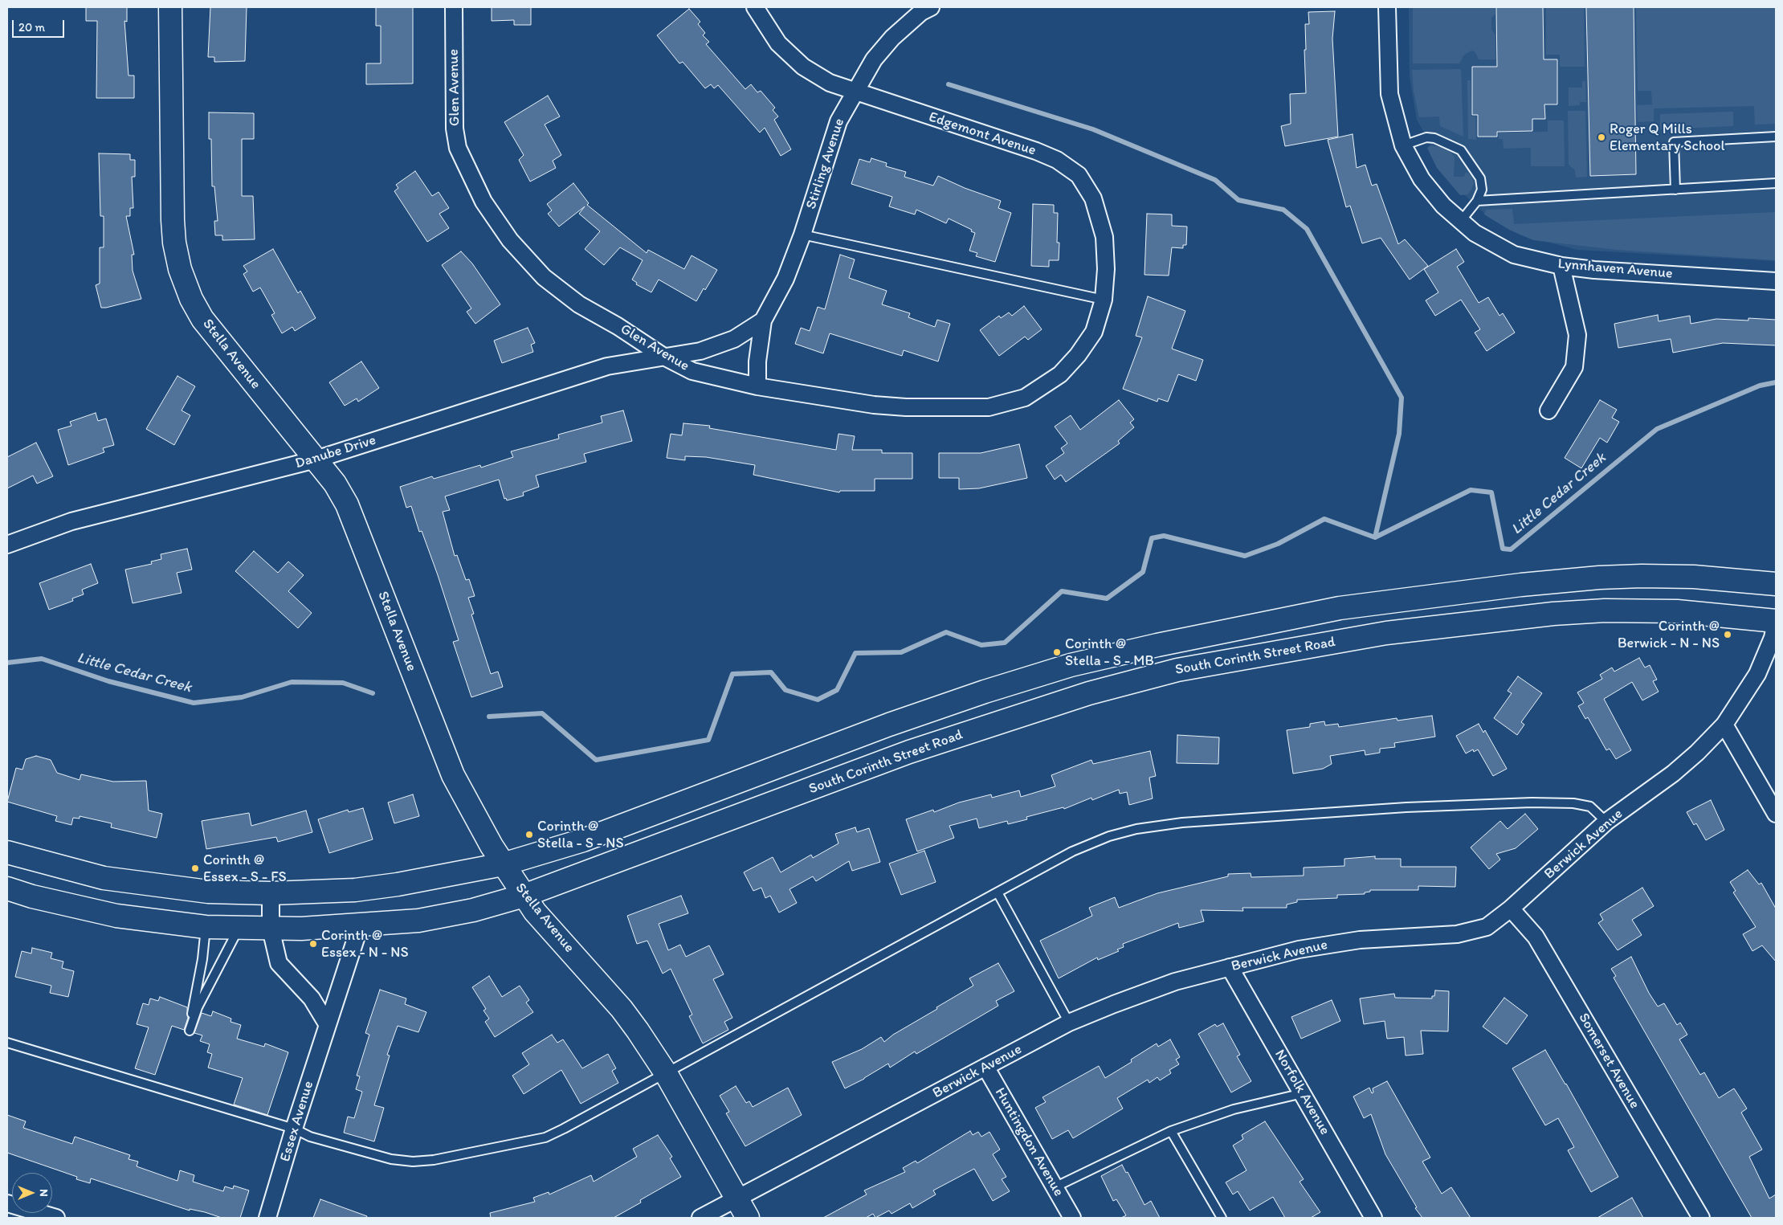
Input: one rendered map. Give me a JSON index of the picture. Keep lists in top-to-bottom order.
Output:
{
  "streets": {
    "main road": ["Stella Avenue", "South Corinth Street Road"],
    "street": [
      "Glen Avenue",
      "Edgemont Avenue",
      "Stirling Avenue",
      "Lynnhaven Avenue",
      "Danube Drive",
      "Berwick Avenue",
      "Somerset Avenue",
      "Norfolk Avenue",
      "Essex Avenue",
      "Huntingdon Avenue"
    ]
  },
  "crossings": [
    ["Glen Avenue", "Edgemont Avenue"],
    ["Glen Avenue", "Stirling Avenue"],
    ["Glen Avenue", "Danube Drive"],
    ["Edgemont Avenue", "Stirling Avenue"],
    ["Stirling Avenue", "Danube Drive"],
    ["Stella Avenue", "Danube Drive"],
    ["Stella Avenue", "South Corinth Street Road"],
    ["Stella Avenue", "Berwick Avenue"],
    ["South Corinth Street Road", "Berwick Avenue"],
    ["South Corinth Street Road", "Essex Avenue"],
    ["Berwick Avenue", "Somerset Avenue"],
    ["Berwick Avenue", "Norfolk Avenue"],
    ["Berwick Avenue", "Huntingdon Avenue"]
  ],
  "water": ["Little Cedar Creek"],
  "places": [
    "Roger Q Mills Elementary School",
    "Corinth @ Berwick - N - NS",
    "Corinth @ Stella - S - MB",
    "Corinth @ Stella - S - NS",
    "Corinth @ Essex - S - FS",
    "Corinth @ Essex - N - NS"
  ],
  "scale_bar": "20 m",
  "north": "right"
}
